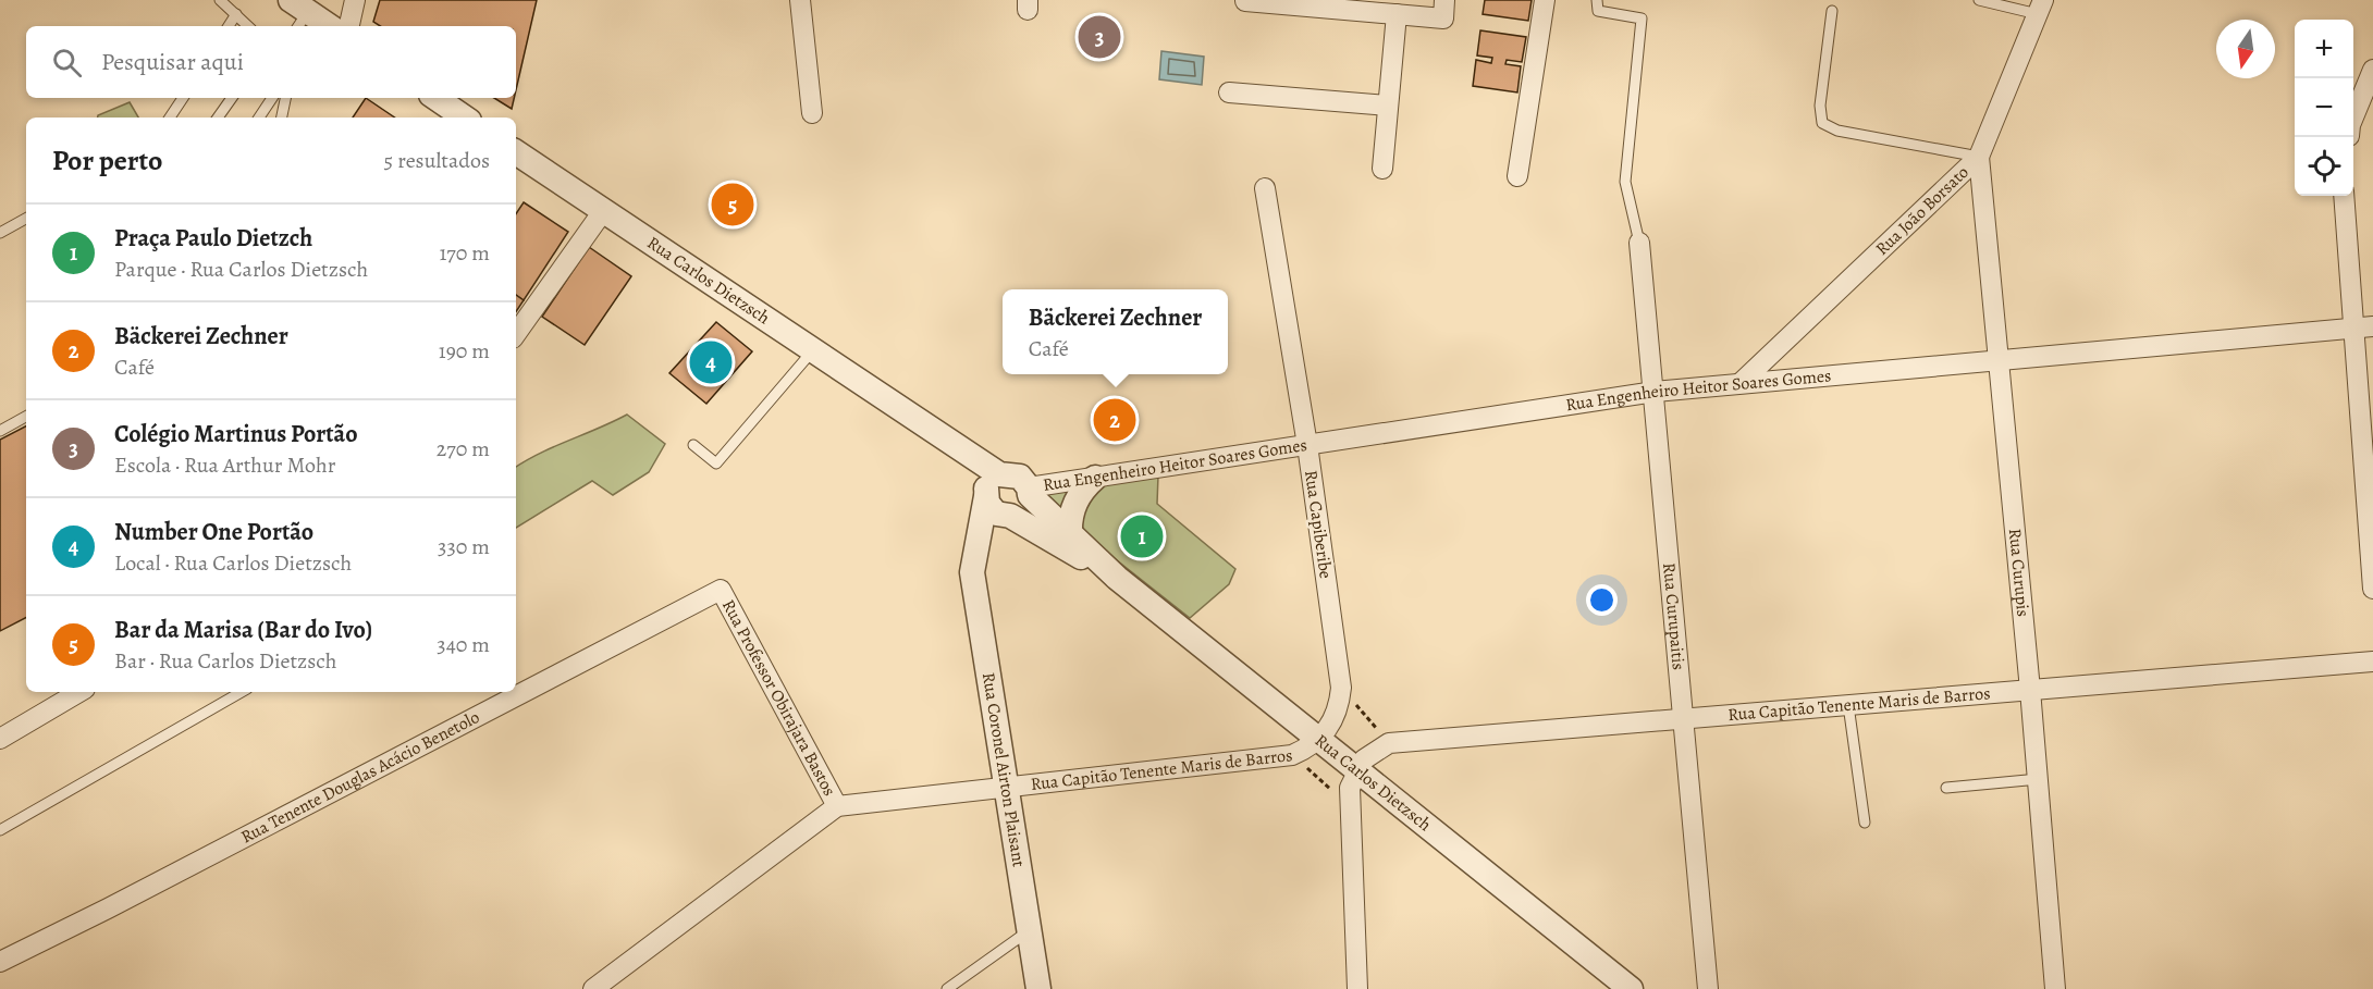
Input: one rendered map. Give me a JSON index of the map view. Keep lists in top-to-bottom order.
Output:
{
  "streets": {
    "street": [
      "Rua João Borsato",
      "Rua Carlos Dietzsch",
      "Rua Engenheiro Heitor Soares Gomes",
      "Rua Capiberibe",
      "Rua Curupis",
      "Rua Curupaitis",
      "Rua Professor Obirajara Bastos",
      "Rua Capitão Tenente Maris de Barros",
      "Rua Coronel Airton Plaisant",
      "Rua Tenente Douglas Acácio Benetolo"
    ]
  },
  "crossings": [
    ["Rua João Borsato", "Rua Engenheiro Heitor Soares Gomes"],
    ["Rua João Borsato", "Rua Curupis"],
    ["Rua Carlos Dietzsch", "Rua Engenheiro Heitor Soares Gomes"],
    ["Rua Carlos Dietzsch", "Rua Capiberibe"],
    ["Rua Carlos Dietzsch", "Rua Capitão Tenente Maris de Barros"],
    ["Rua Carlos Dietzsch", "Rua Coronel Airton Plaisant"],
    ["Rua Engenheiro Heitor Soares Gomes", "Rua Capiberibe"],
    ["Rua Engenheiro Heitor Soares Gomes", "Rua Curupis"],
    ["Rua Engenheiro Heitor Soares Gomes", "Rua Curupaitis"],
    ["Rua Engenheiro Heitor Soares Gomes", "Rua Coronel Airton Plaisant"],
    ["Rua Capiberibe", "Rua Capitão Tenente Maris de Barros"],
    ["Rua Curupis", "Rua Capitão Tenente Maris de Barros"],
    ["Rua Curupaitis", "Rua Capitão Tenente Maris de Barros"],
    ["Rua Professor Obirajara Bastos", "Rua Capitão Tenente Maris de Barros"],
    ["Rua Professor Obirajara Bastos", "Rua Tenente Douglas Acácio Benetolo"],
    ["Rua Capitão Tenente Maris de Barros", "Rua Coronel Airton Plaisant"]
  ],
  "north": "bottom",
  "page": {
    "pins": [
      "3",
      "5",
      "4",
      "2",
      "1"
    ],
    "map_buttons": ["+", "−"],
    "search": "Pesquisar aqui",
    "heading": ["Por perto", "5 resultados"],
    "list": [
      {
        "mark": "1",
        "name": "Praça Paulo Dietzch",
        "note": "Parque · Rua Carlos Dietzsch",
        "value": "170 m"
      },
      {
        "mark": "2",
        "name": "Bäckerei Zechner",
        "note": "Café",
        "value": "190 m"
      },
      {
        "mark": "3",
        "name": "Colégio Martinus Portão",
        "note": "Escola · Rua Arthur Mohr",
        "value": "270 m"
      },
      {
        "mark": "4",
        "name": "Number One Portão",
        "note": "Local · Rua Carlos Dietzsch",
        "value": "330 m"
      },
      {
        "mark": "5",
        "name": "Bar da Marisa (Bar do Ivo)",
        "note": "Bar · Rua Carlos Dietzsch",
        "value": "340 m"
      }
    ],
    "popup": ["Bäckerei Zechner", "Café"]
  }
}
